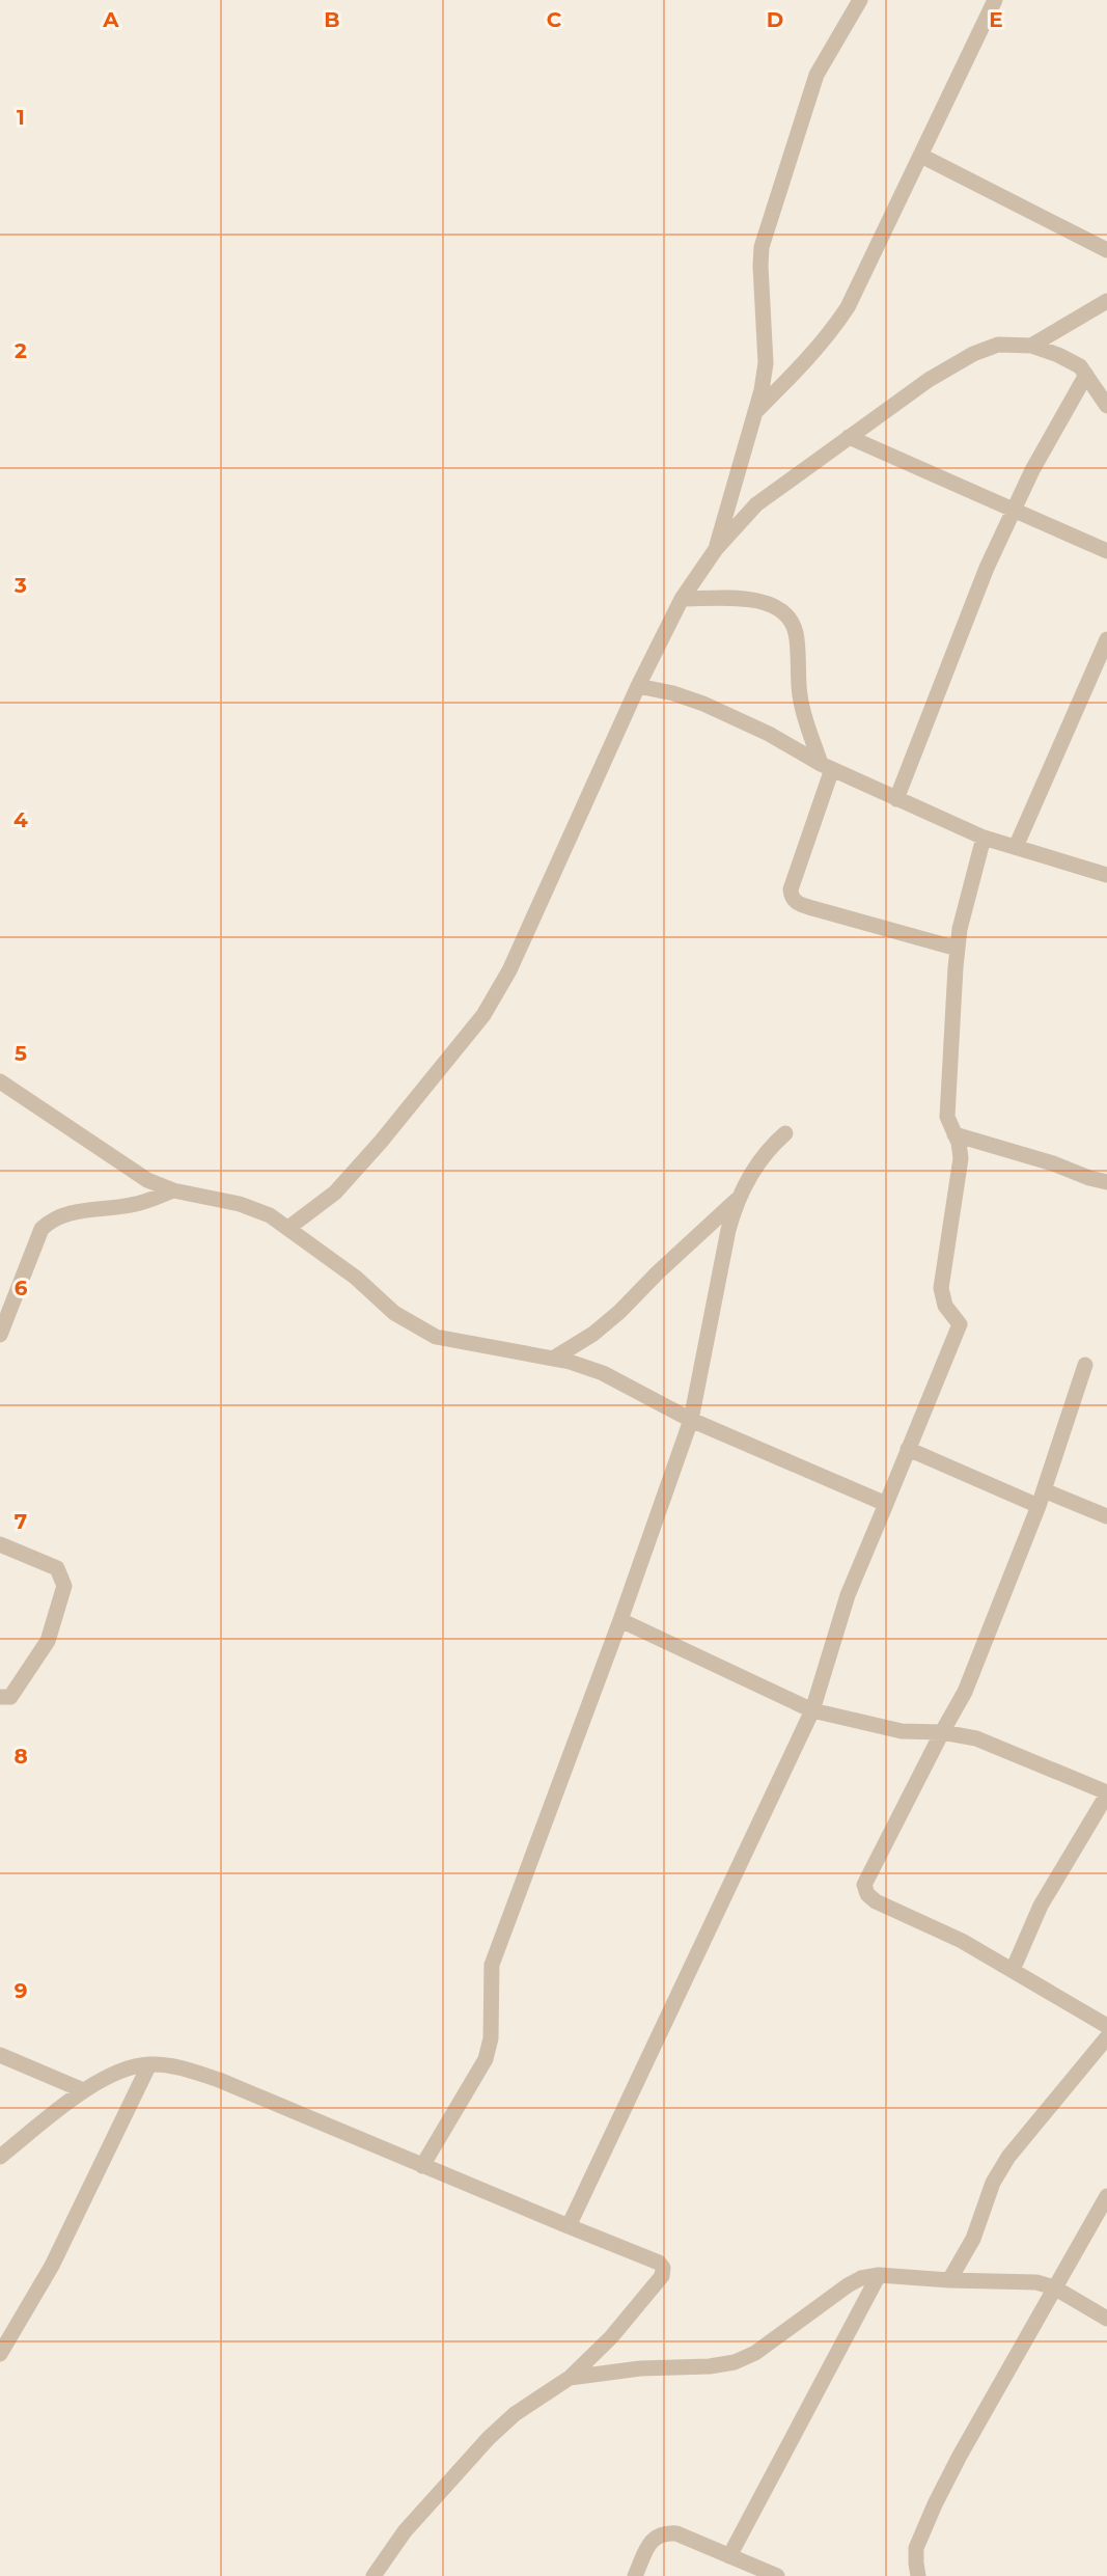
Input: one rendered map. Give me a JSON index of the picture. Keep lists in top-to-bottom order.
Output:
{
  "grid": {
    "columns": [
      "A",
      "B",
      "C",
      "D",
      "E"
    ],
    "rows": [
      "1",
      "2",
      "3",
      "4",
      "5",
      "6",
      "7",
      "8",
      "9"
    ]
  }
}
